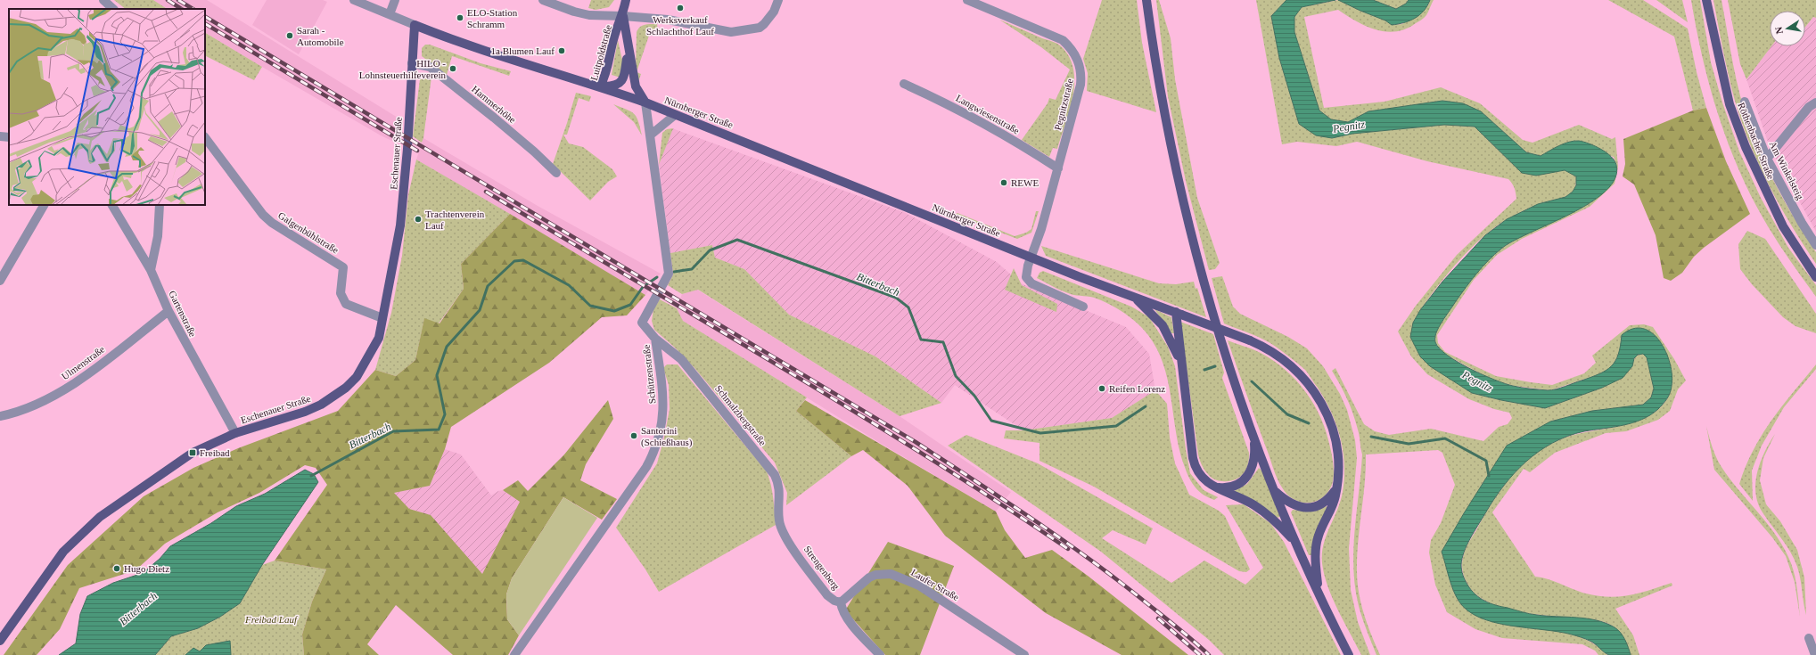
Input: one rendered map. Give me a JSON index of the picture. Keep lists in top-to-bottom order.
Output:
{
  "streets": {
    "main road": [
      "Luitpoldstraße",
      "Nürnberger Straße",
      "Röthenbacher Straße",
      "Eschenauer Straße"
    ],
    "street": [
      "Hammerhöhe",
      "Pegnitzstraße",
      "Langwiesenstraße",
      "Am Winkelsteig",
      "Galgenbühlstraße",
      "Gartenstraße",
      "Ulmenstraße",
      "Schützenstraße",
      "Schmalzbergstraße",
      "Strengenberg",
      "Laufer Straße"
    ]
  },
  "crossings": [
    ["Luitpoldstraße", "Nürnberger Straße"],
    ["Luitpoldstraße", "Schützenstraße"],
    ["Hammerhöhe", "Eschenauer Straße"],
    ["Pegnitzstraße", "Nürnberger Straße"],
    ["Pegnitzstraße", "Langwiesenstraße"],
    ["Nürnberger Straße", "Eschenauer Straße"],
    ["Nürnberger Straße", "Schützenstraße"],
    ["Eschenauer Straße", "Galgenbühlstraße"],
    ["Eschenauer Straße", "Gartenstraße"],
    ["Gartenstraße", "Ulmenstraße"],
    ["Schützenstraße", "Schmalzbergstraße"],
    ["Schmalzbergstraße", "Strengenberg"],
    ["Strengenberg", "Laufer Straße"]
  ],
  "water": ["Pegnitz", "Bitterbach"],
  "parks": ["Freibad Lauf"],
  "places": {
    "other": [
      "Werksverkauf Schlachthof Lauf",
      "ELO-Station Schramm",
      "Sarah - Automobile",
      "1a Blumen Lauf",
      "HILO - Lohnsteuerhilfeverein",
      "REWE",
      "Trachtenverein Lauf",
      "Reifen Lorenz",
      "Santorini (Schießhaus)",
      "Hugo Dietz"
    ],
    "transit": ["Freibad"]
  },
  "north": "left"
}
